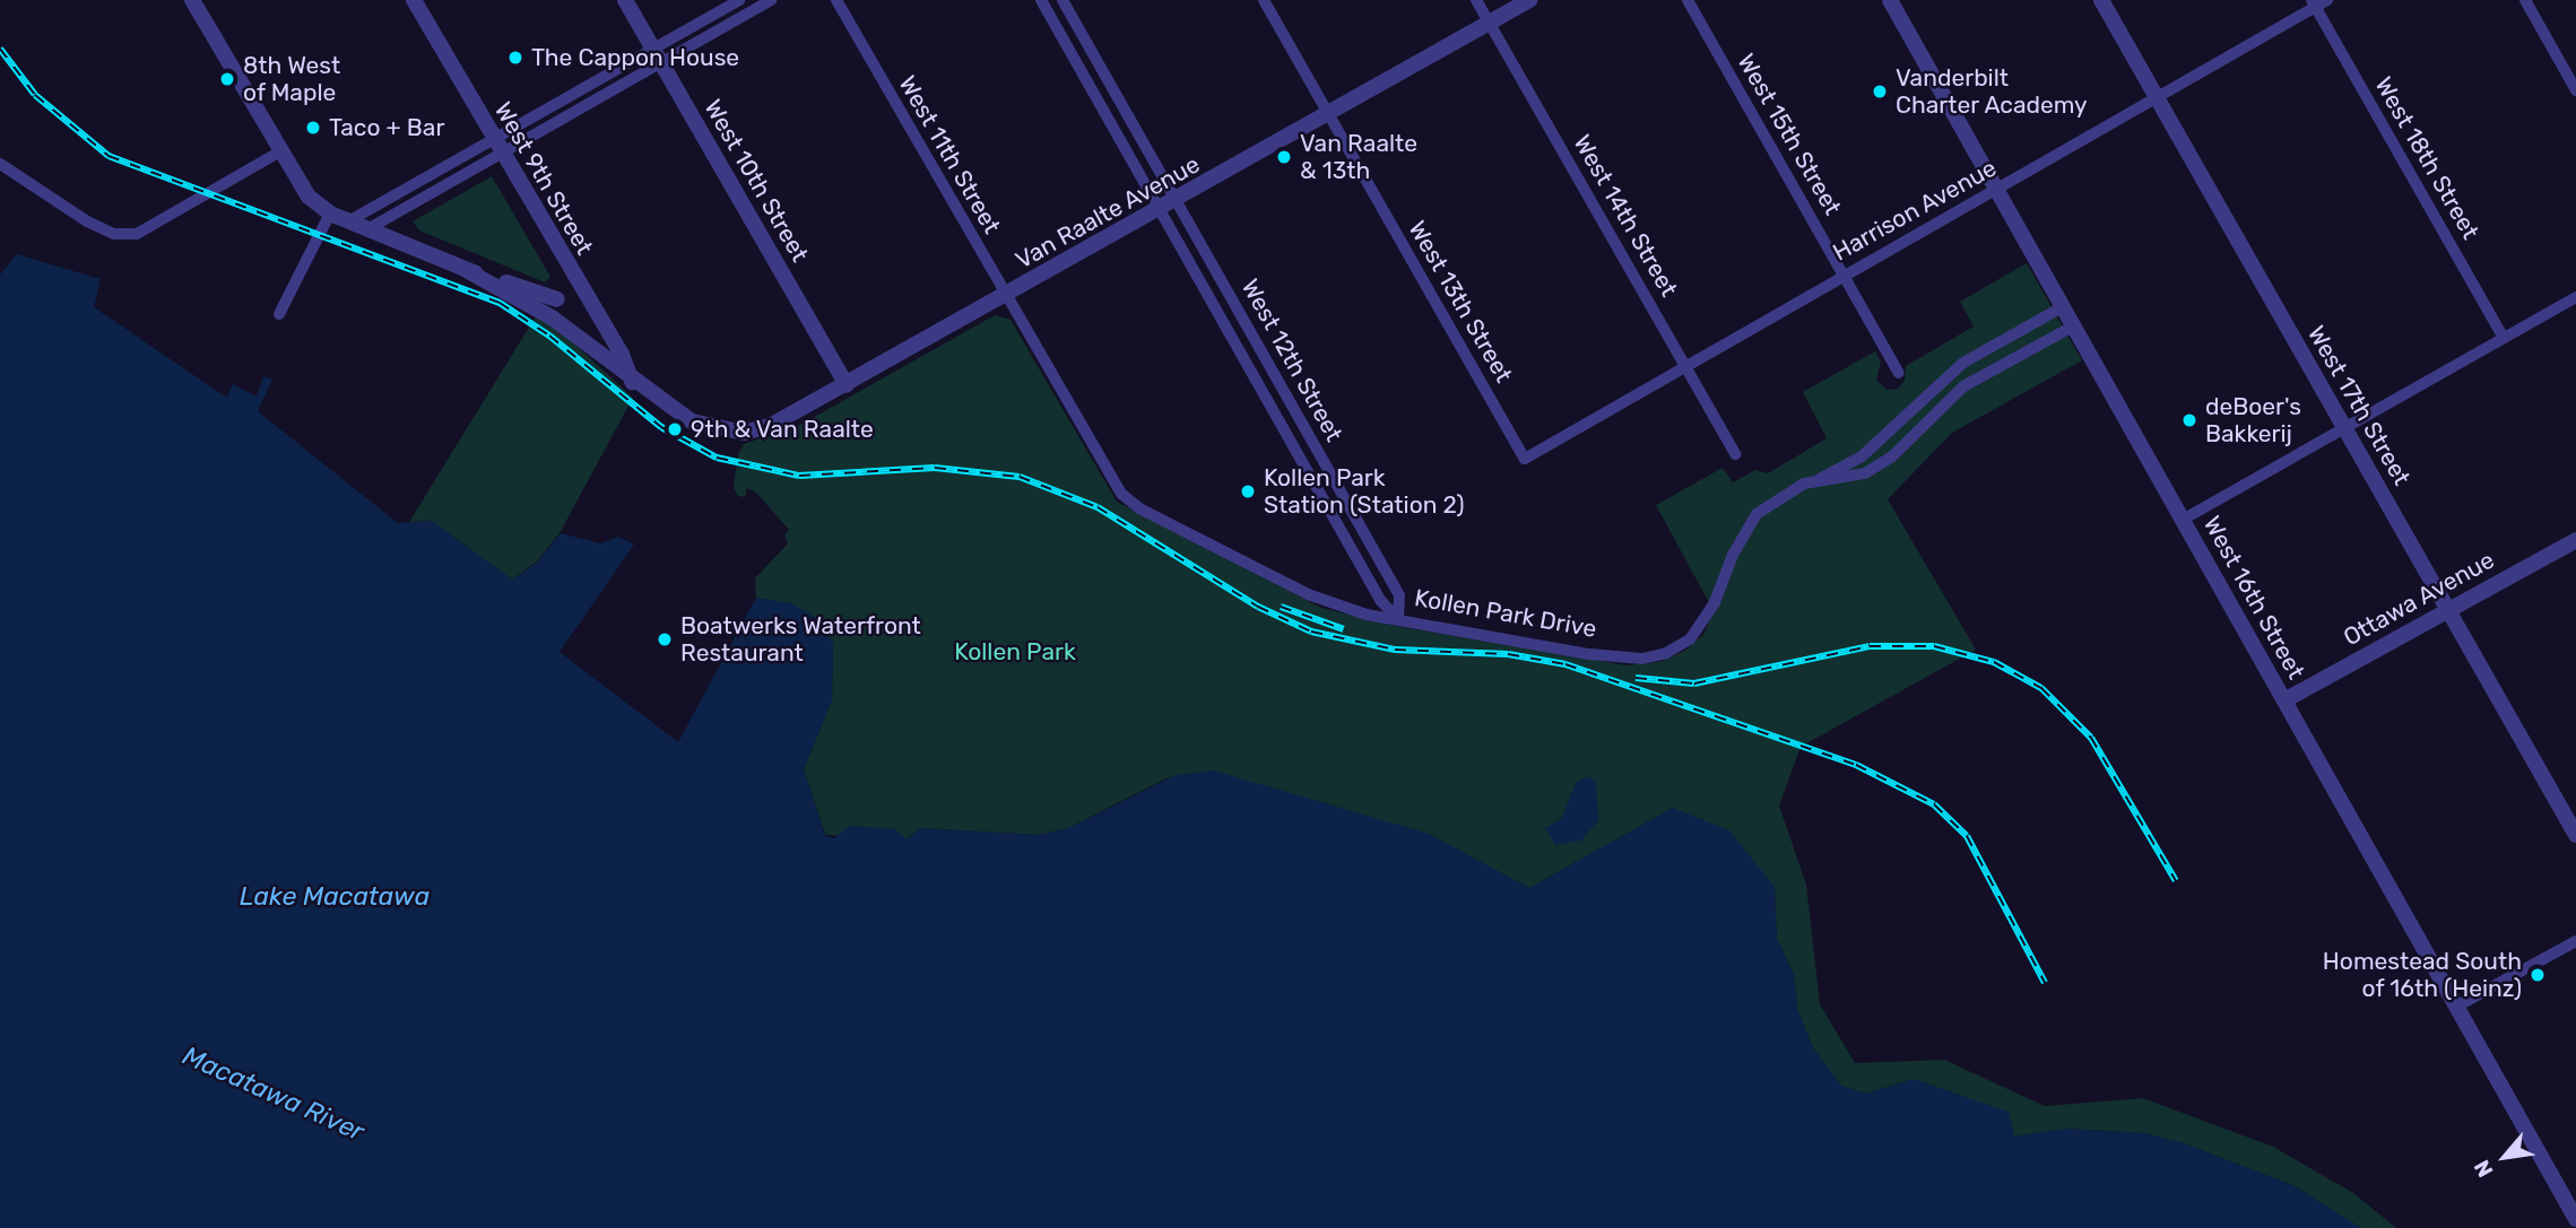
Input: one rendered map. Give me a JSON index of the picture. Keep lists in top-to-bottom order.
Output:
{
  "streets": {
    "street": [
      "West 15th Street",
      "West 11th Street",
      "West 18th Street",
      "West 9th Street",
      "West 10th Street",
      "Harrison Avenue",
      "Van Raalte Avenue",
      "West 14th Street",
      "West 13th Street",
      "West 12th Street",
      "West 17th Street",
      "West 16th Street",
      "Ottawa Avenue",
      "Kollen Park Drive"
    ]
  },
  "crossings": [
    ["West 15th Street", "Harrison Avenue"],
    ["West 11th Street", "Van Raalte Avenue"],
    ["West 11th Street", "Kollen Park Drive"],
    ["West 18th Street", "Harrison Avenue"],
    ["West 9th Street", "Van Raalte Avenue"],
    ["West 10th Street", "Van Raalte Avenue"],
    ["Harrison Avenue", "West 14th Street"],
    ["Harrison Avenue", "West 13th Street"],
    ["Harrison Avenue", "West 17th Street"],
    ["Harrison Avenue", "West 16th Street"],
    ["Van Raalte Avenue", "West 14th Street"],
    ["Van Raalte Avenue", "West 13th Street"],
    ["Van Raalte Avenue", "West 12th Street"],
    ["West 12th Street", "Kollen Park Drive"],
    ["West 17th Street", "Ottawa Avenue"],
    ["West 16th Street", "Ottawa Avenue"],
    ["West 16th Street", "Kollen Park Drive"]
  ],
  "water": ["Lake Macatawa", "Macatawa River"],
  "parks": ["Kollen Park"],
  "places": [
    "The Cappon House",
    "8th West of Maple",
    "Vanderbilt Charter Academy",
    "Taco + Bar",
    "Van Raalte & 13th",
    "deBoer's Bakkerij",
    "9th & Van Raalte",
    "Kollen Park Station (Station 2)",
    "Boatwerks Waterfront Restaurant",
    "Homestead South of 16th (Heinz)"
  ],
  "north": "bottom left"
}
